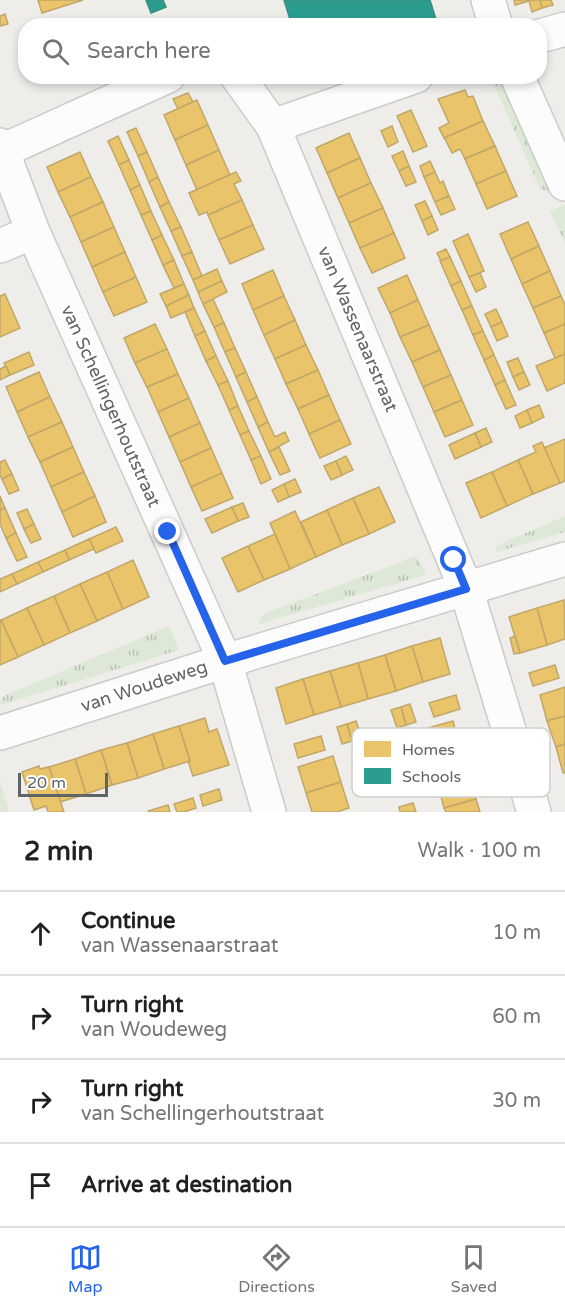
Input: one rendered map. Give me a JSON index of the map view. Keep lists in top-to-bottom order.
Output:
{
  "streets": {
    "street": ["van Wassenaarstraat", "van Schellingerhoutstraat", "van Woudeweg"]
  },
  "crossings": [
    ["van Wassenaarstraat", "van Woudeweg"],
    ["van Schellingerhoutstraat", "van Woudeweg"]
  ],
  "legend": ["Homes", "Schools"],
  "scale_bar": "20 m",
  "page": {
    "search": "Search here",
    "scale": "20 m",
    "heading": ["2 min", "Walk · 100 m"],
    "list": [
      ["Continue", "van Wassenaarstraat", "10 m"],
      ["Turn right", "van Woudeweg", "60 m"],
      ["Turn right", "van Schellingerhoutstraat", "30 m"],
      "Arrive at destination"
    ],
    "nav": ["Map", "Directions", "Saved"]
  }
}
